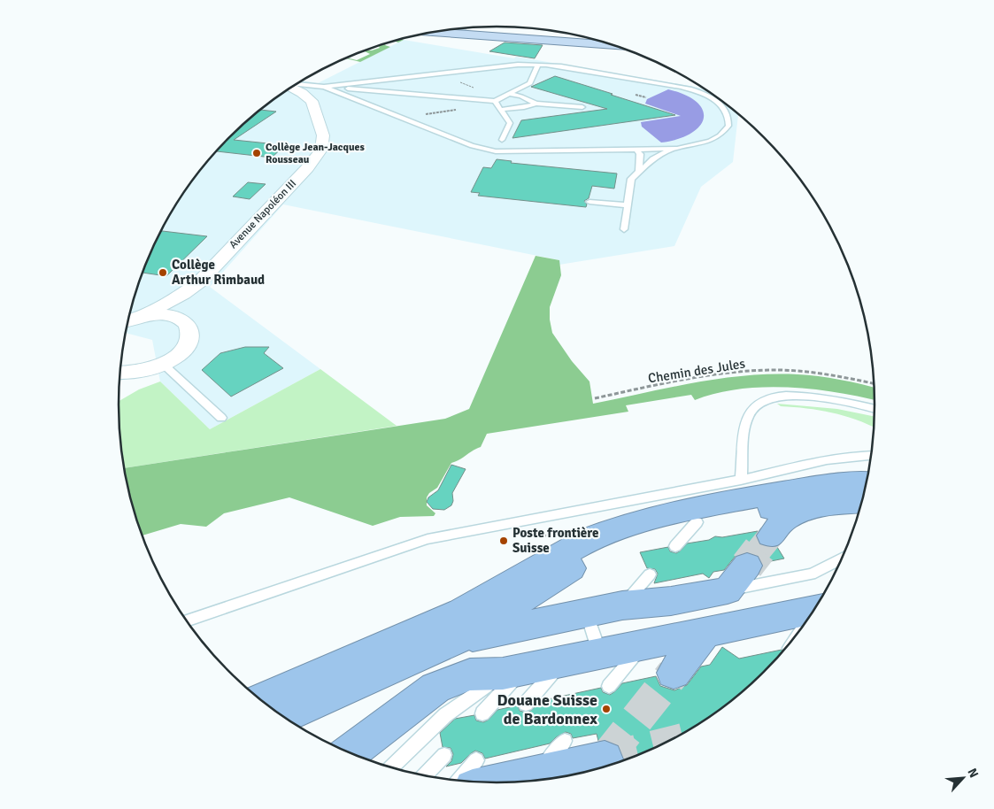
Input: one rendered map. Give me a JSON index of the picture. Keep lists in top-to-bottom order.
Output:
{
  "streets": {
    "street": ["Avenue Napoléon III"],
    "path": ["Chemin des Jules"]
  },
  "places": [
    "Collège Jean-Jacques Rousseau",
    "Collège Arthur Rimbaud",
    "Poste frontière Suisse",
    "Douane Suisse de Bardonnex"
  ],
  "north": "top right"
}
